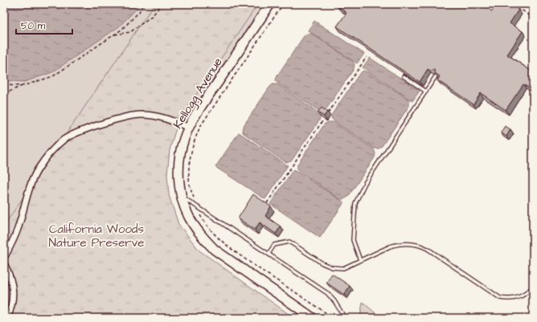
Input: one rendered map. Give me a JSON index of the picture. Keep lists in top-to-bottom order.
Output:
{
  "streets": {
    "main road": ["Kellogg Avenue"]
  },
  "parks": ["California Woods Nature Preserve"],
  "scale_bar": "50 m"
}
